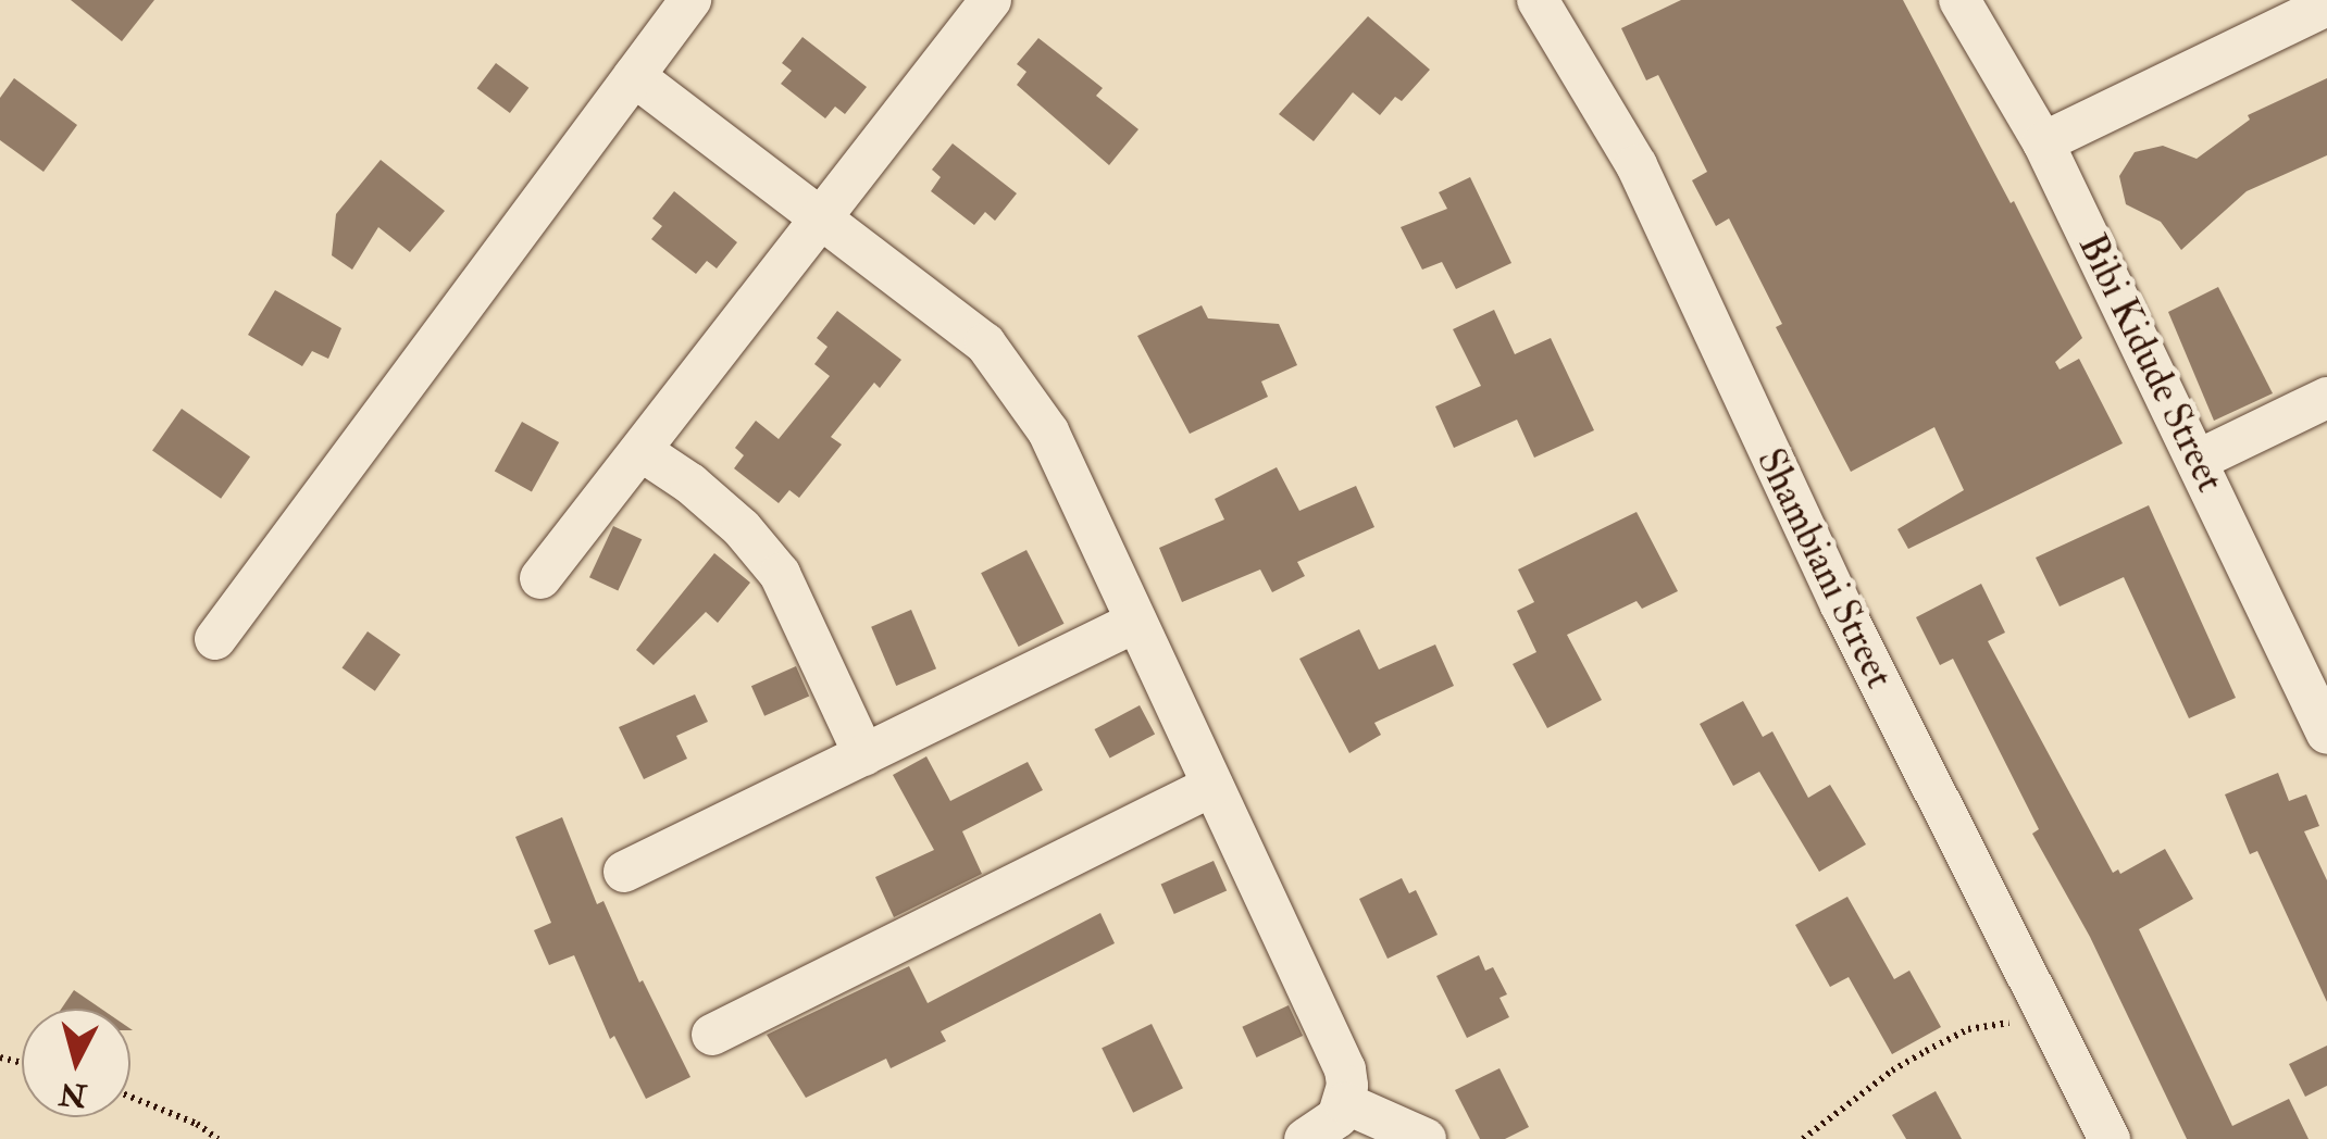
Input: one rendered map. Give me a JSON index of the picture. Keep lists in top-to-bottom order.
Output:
{
  "streets": {
    "street": ["Bibi Kidude Street", "Shambiani Street"]
  },
  "north": "bottom"
}
